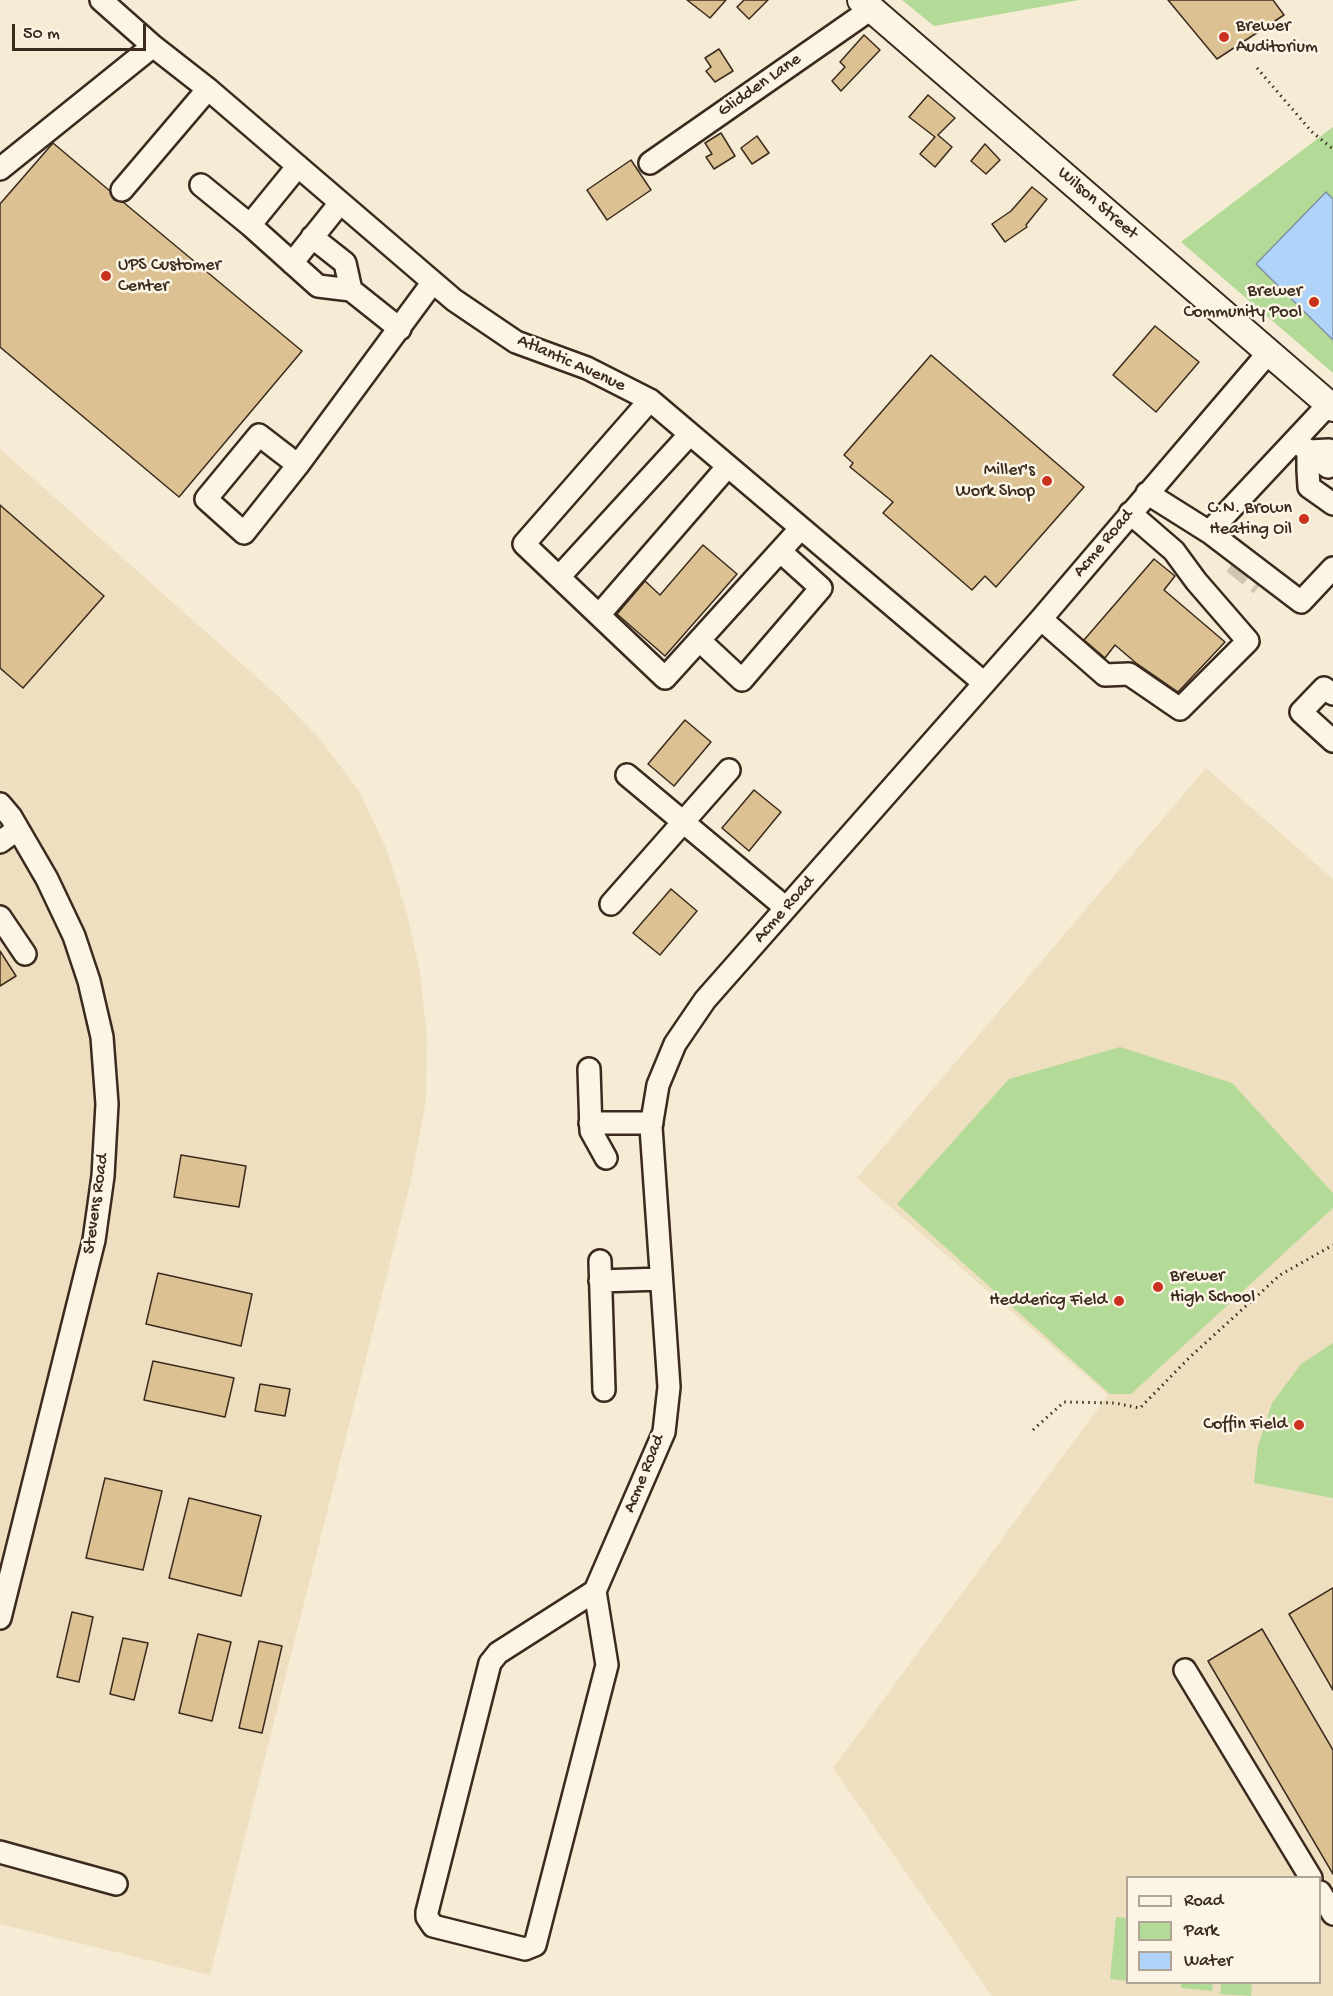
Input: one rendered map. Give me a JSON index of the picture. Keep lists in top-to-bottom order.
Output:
{
  "streets": {
    "main road": ["Wilson Street"],
    "street": [
      "Glidden Lane",
      "Atlantic Avenue",
      "Acme Road",
      "Stevens Road"
    ]
  },
  "crossings": [
    ["Glidden Lane", "Wilson Street"],
    ["Wilson Street", "Acme Road"],
    ["Atlantic Avenue", "Acme Road"]
  ],
  "places": [
    "Brewer Auditorium",
    "UPS Customer Center",
    "Brewer Community Pool",
    "Miller's Work Shop",
    "C.N. Brown Heating Oil",
    "Brewer High School",
    "Heddericg Field",
    "Coffin Field"
  ],
  "legend": ["Road", "Park", "Water"],
  "scale_bar": "50 m"
}
